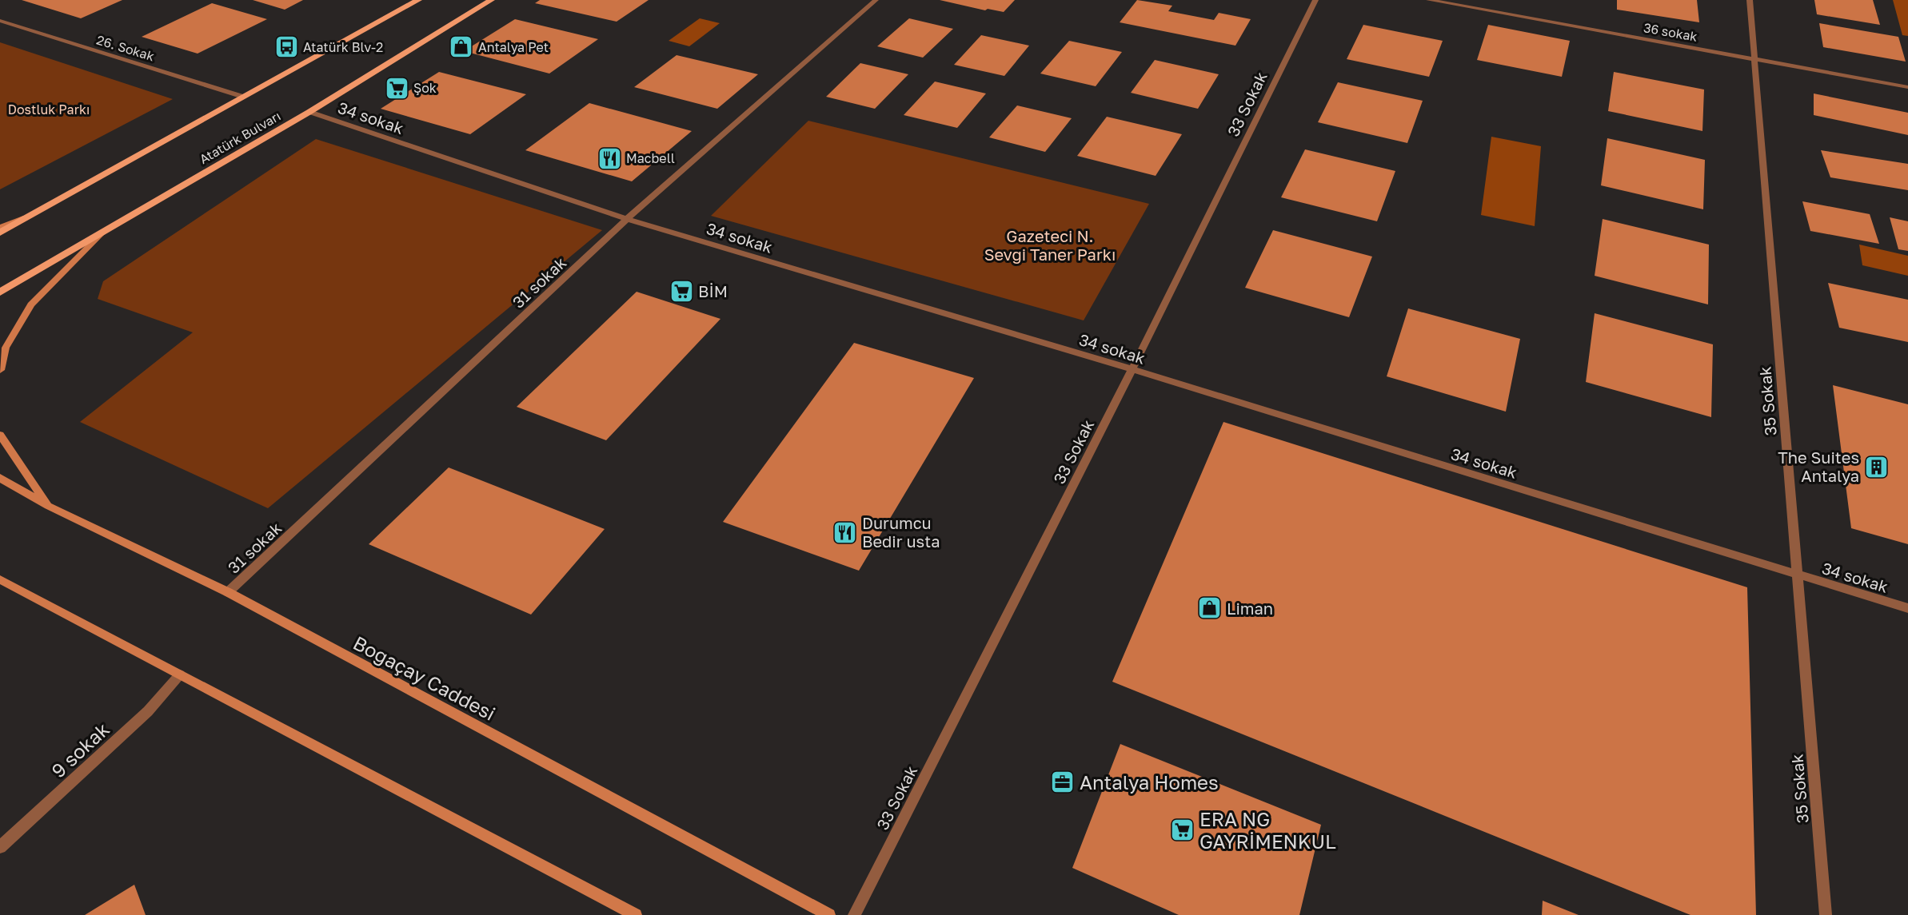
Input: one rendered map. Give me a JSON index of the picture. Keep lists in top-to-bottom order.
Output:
{
  "streets": {
    "main road": ["Atatürk Bulvarı", "Boğaçay Caddesi"],
    "street": [
      "36 sokak",
      "26. Sokak",
      "33 Sokak",
      "34 sokak",
      "31 sokak",
      "35 Sokak",
      "9 sokak"
    ]
  },
  "crossings": [
    ["36 sokak", "35 Sokak"],
    ["33 Sokak", "34 sokak"],
    ["34 sokak", "Atatürk Bulvarı"],
    ["34 sokak", "31 sokak"],
    ["34 sokak", "35 Sokak"],
    ["31 sokak", "Boğaçay Caddesi"]
  ],
  "parks": ["Dostluk Parkı", "Gazeteci N. Sevgi Taner Parkı"],
  "places": {
    "bus stop": ["Atatürk Blv-2"],
    "shop": ["Antalya Pet", "Liman"],
    "supermarket": ["Şok", "BİM", "ERA NG GAYRİMENKUL"],
    "restaurant": ["Macbell", "Durumcu Bedir usta"],
    "building": ["The Suites Antalya"],
    "office": ["Antalya Homes"]
  }
}
